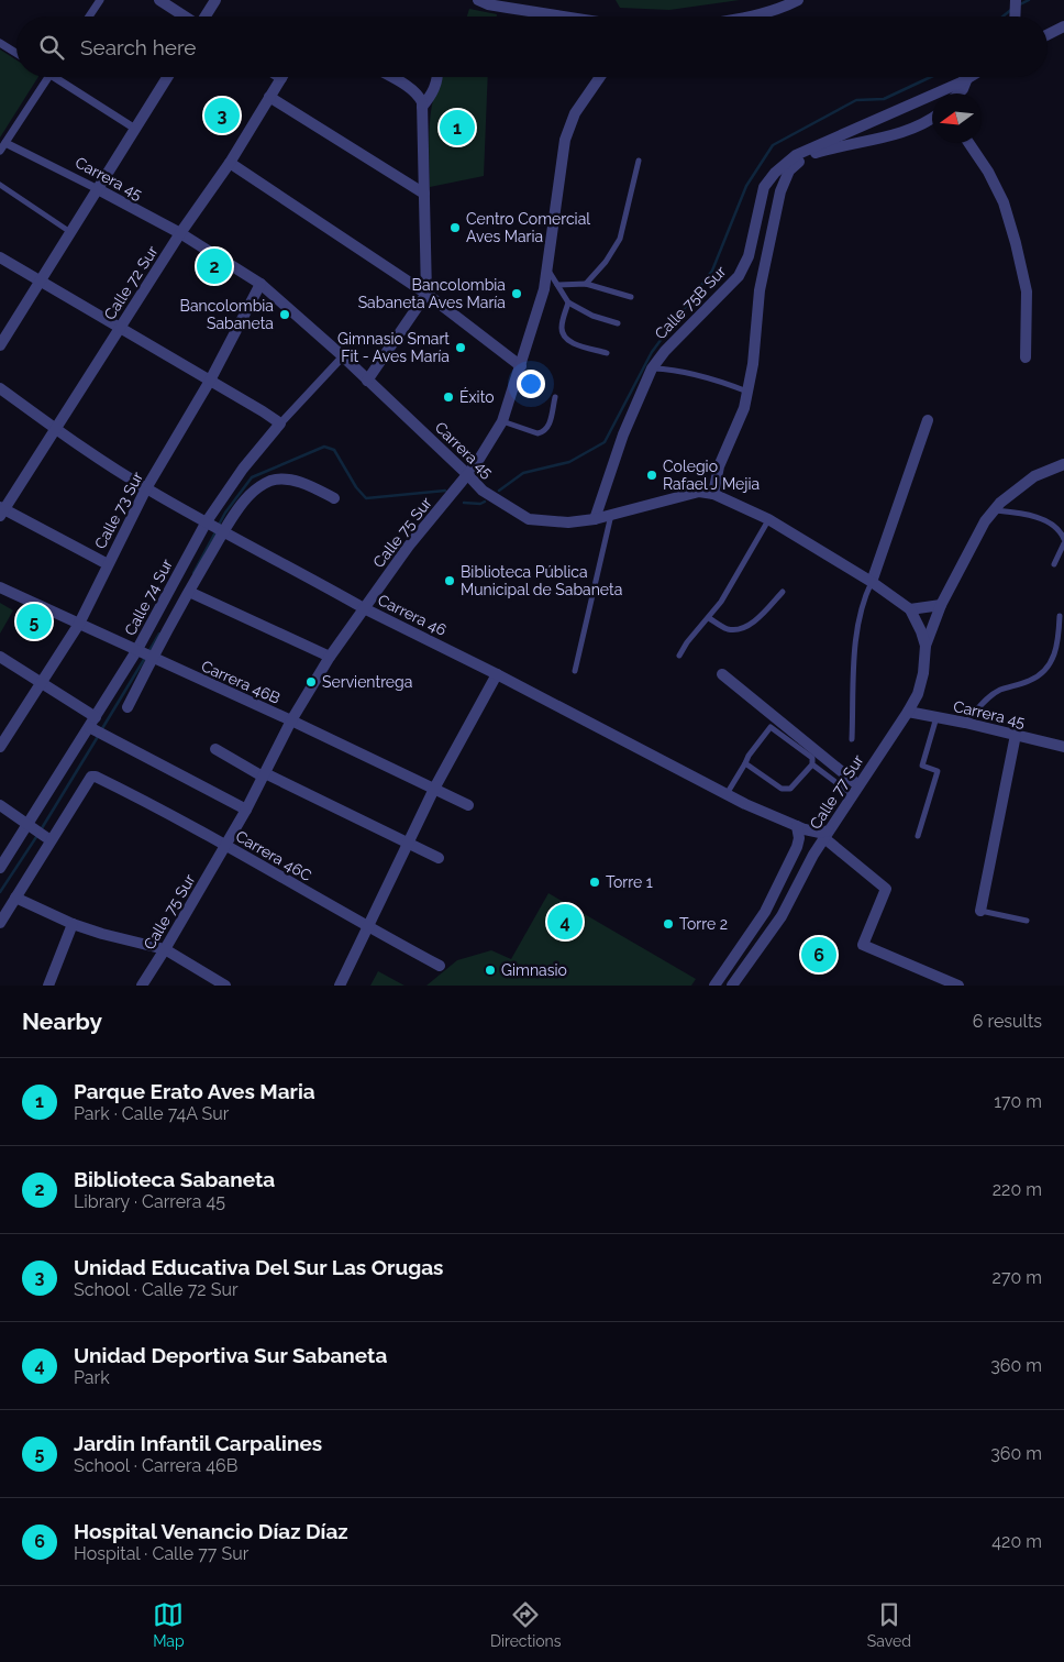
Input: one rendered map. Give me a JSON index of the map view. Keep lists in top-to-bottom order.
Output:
{
  "streets": {
    "street": [
      "Carrera 45",
      "Calle 72 Sur",
      "Calle 75B Sur",
      "Calle 73 Sur",
      "Calle 75 Sur",
      "Calle 74 Sur",
      "Carrera 46",
      "Carrera 46B",
      "Calle 77 Sur",
      "Carrera 46C"
    ]
  },
  "crossings": [
    ["Carrera 45", "Calle 72 Sur"],
    ["Carrera 45", "Calle 75B Sur"],
    ["Carrera 45", "Calle 73 Sur"],
    ["Carrera 45", "Calle 75 Sur"],
    ["Carrera 45", "Calle 74 Sur"],
    ["Carrera 45", "Calle 77 Sur"],
    ["Calle 72 Sur", "Carrera 46"],
    ["Calle 73 Sur", "Carrera 46"],
    ["Calle 73 Sur", "Carrera 46B"],
    ["Calle 75 Sur", "Carrera 46"],
    ["Calle 75 Sur", "Carrera 46B"],
    ["Calle 75 Sur", "Carrera 46C"],
    ["Calle 74 Sur", "Carrera 46"],
    ["Calle 74 Sur", "Carrera 46B"],
    ["Carrera 46", "Calle 77 Sur"]
  ],
  "places": [
    "Centro Comercial Aves Maria",
    "Bancolombia Sabaneta Aves María",
    "Bancolombia Sabaneta",
    "Gimnasio Smart Fit - Aves María",
    "Éxito",
    "Colegio Rafael J Mejia",
    "Biblioteca Pública Municipal de Sabaneta",
    "Servientrega",
    "Torre 1",
    "Torre 2",
    "Gimnasio"
  ],
  "north": "left",
  "page": {
    "search": "Search here",
    "pins": [
      "3",
      "1",
      "2",
      "5",
      "4",
      "6"
    ],
    "heading": ["Nearby", "6 results"],
    "list": [
      {
        "mark": "1",
        "name": "Parque Erato Aves Maria",
        "note": "Park · Calle 74A Sur",
        "value": "170 m"
      },
      {
        "mark": "2",
        "name": "Biblioteca Sabaneta",
        "note": "Library · Carrera 45",
        "value": "220 m"
      },
      {
        "mark": "3",
        "name": "Unidad Educativa Del Sur Las Orugas",
        "note": "School · Calle 72 Sur",
        "value": "270 m"
      },
      {
        "mark": "4",
        "name": "Unidad Deportiva Sur Sabaneta",
        "note": "Park",
        "value": "360 m"
      },
      {
        "mark": "5",
        "name": "Jardin Infantil Carpalines",
        "note": "School · Carrera 46B",
        "value": "360 m"
      },
      {
        "mark": "6",
        "name": "Hospital Venancio Díaz Díaz",
        "note": "Hospital · Calle 77 Sur",
        "value": "420 m"
      }
    ],
    "nav": ["Map", "Directions", "Saved"]
  }
}
